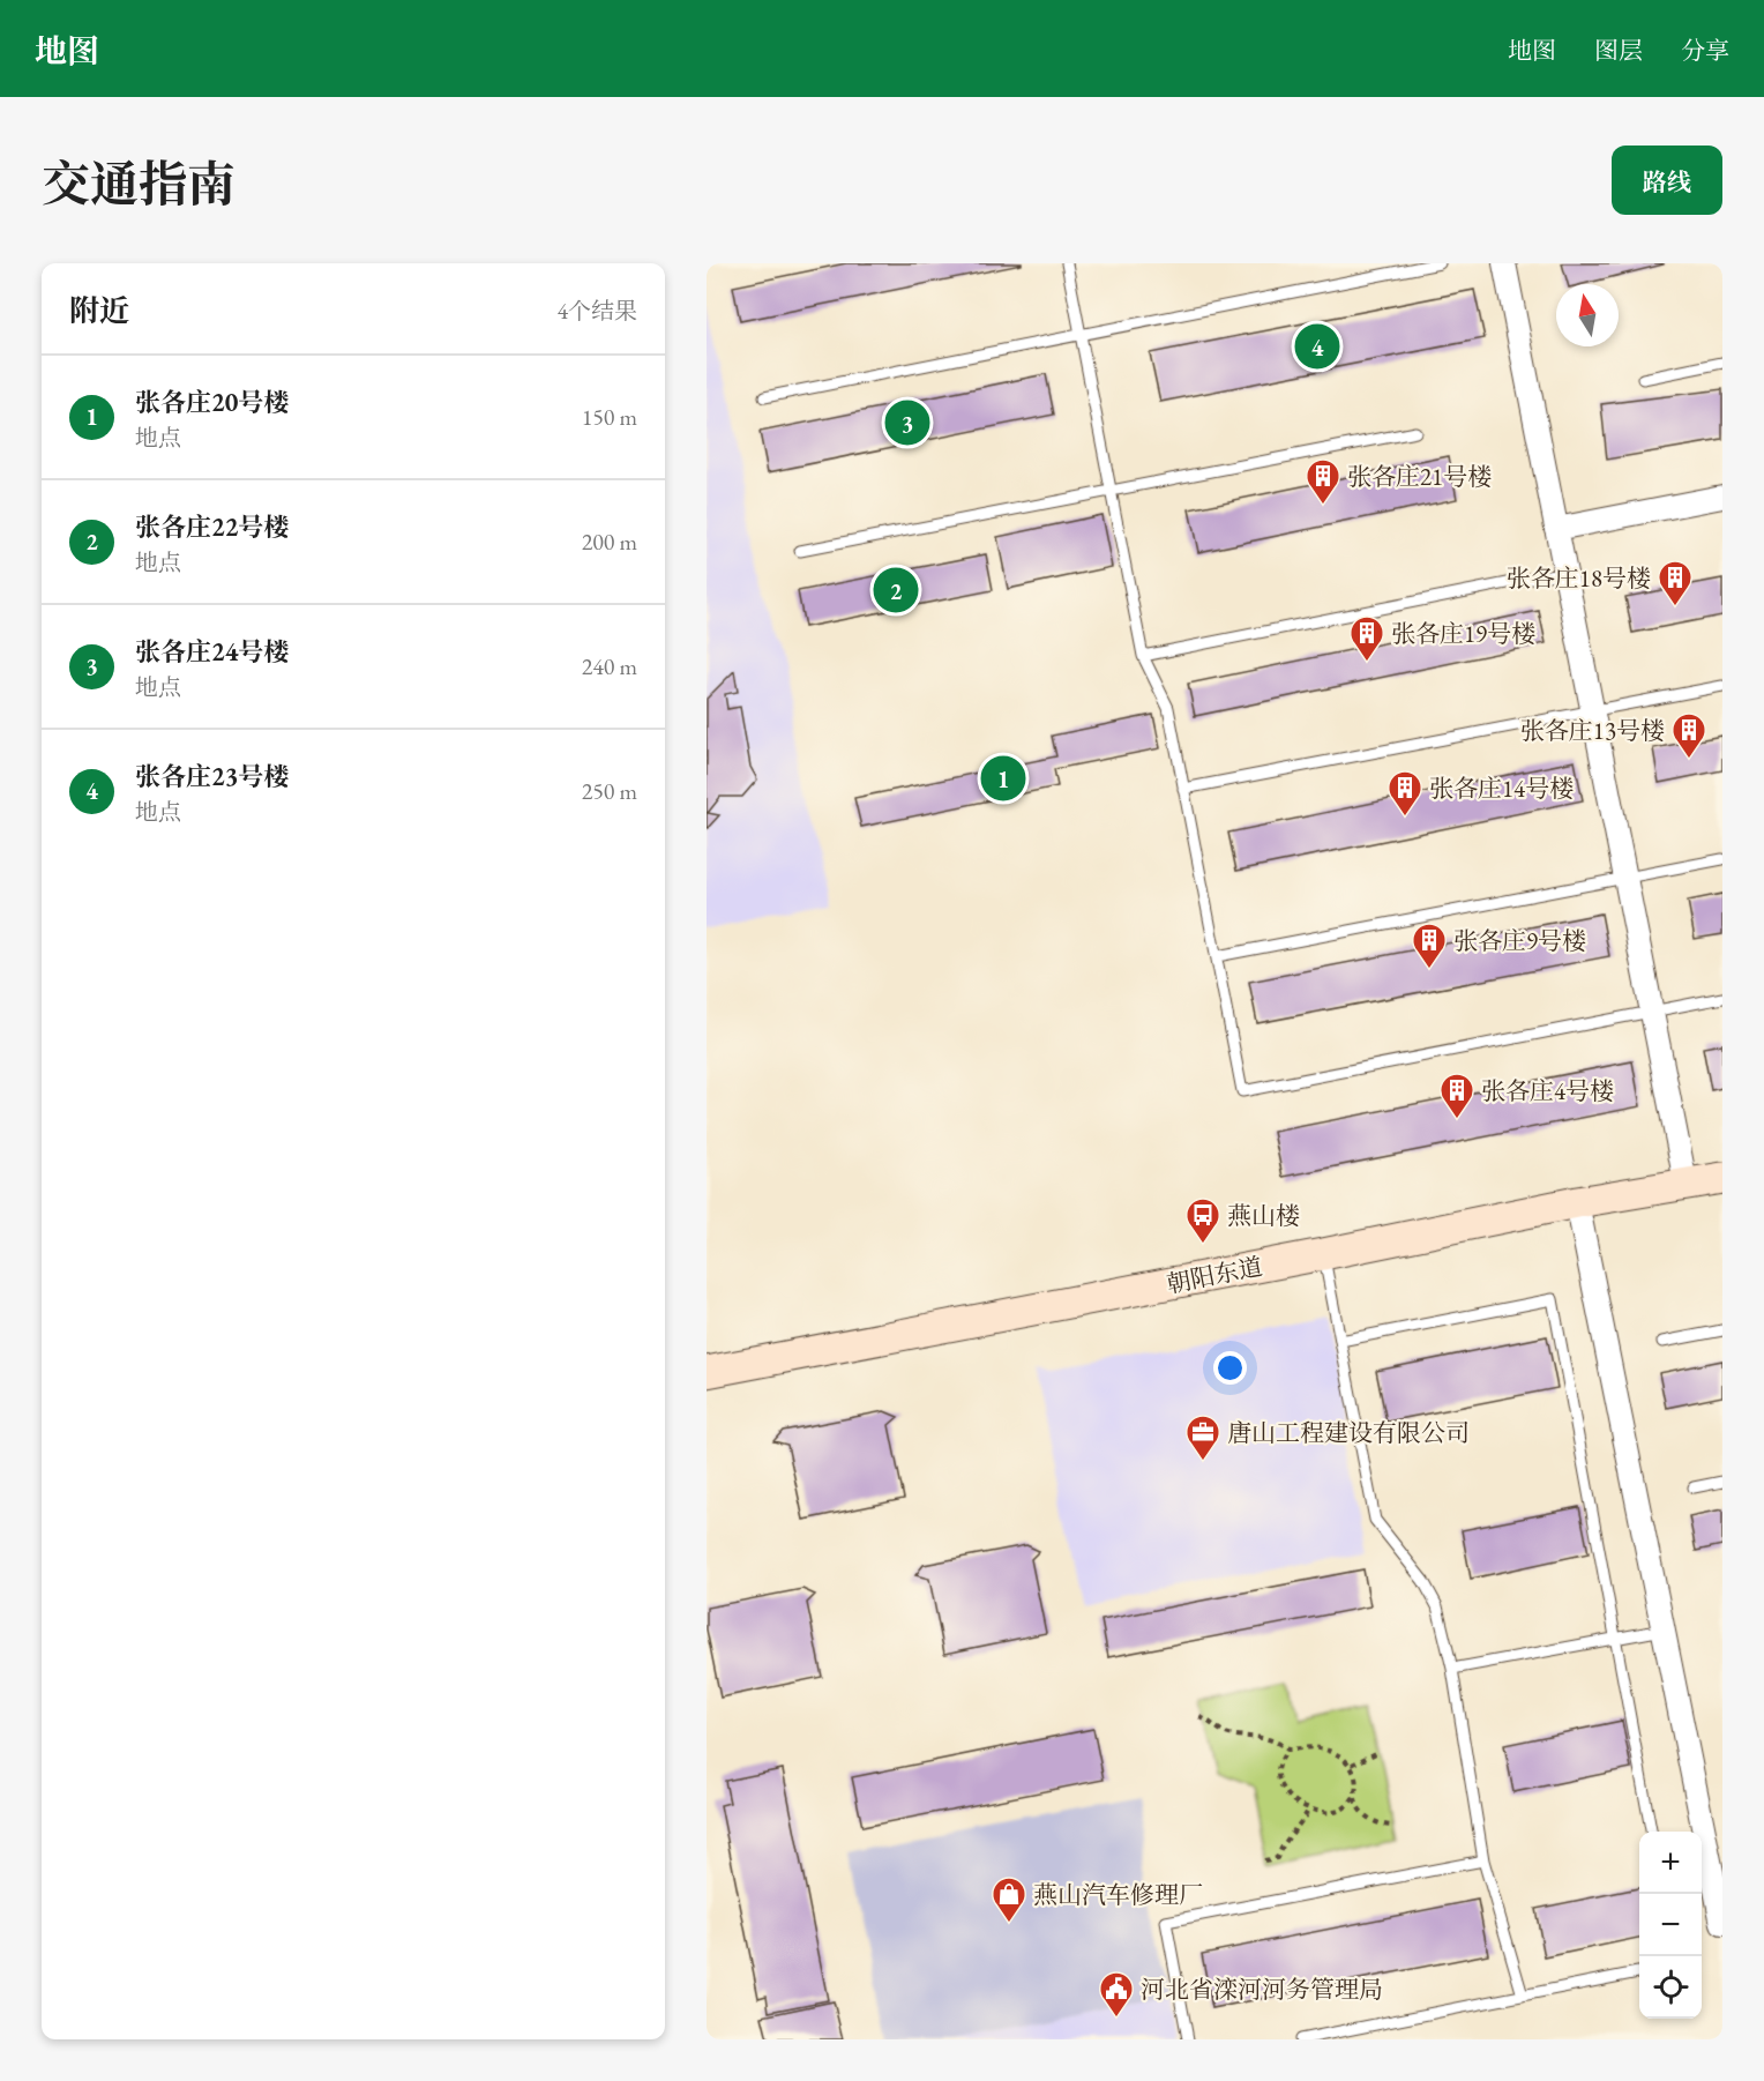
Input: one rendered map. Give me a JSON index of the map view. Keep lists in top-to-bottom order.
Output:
{
  "streets": {
    "main road": ["朝阳东道"]
  },
  "places": {
    "building": [
      "张各庄21号楼",
      "张各庄18号楼",
      "张各庄19号楼",
      "张各庄13号楼",
      "张各庄14号楼",
      "张各庄9号楼",
      "张各庄4号楼"
    ],
    "bus stop": ["燕山楼"],
    "office": ["唐山工程建设有限公司"],
    "shop": ["燕山汽车修理厂"],
    "public building": ["河北省滦河河务管理局"]
  },
  "north": "top",
  "page": {
    "header": "地图",
    "nav": ["地图", "图层", "分享"],
    "title": "交通指南",
    "buttons": "路线",
    "heading": ["附近", "4个结果"],
    "pins": [
      "4",
      "3",
      "2",
      "1"
    ],
    "list": [
      {
        "mark": "1",
        "name": "张各庄20号楼",
        "note": "地点",
        "value": "150 m"
      },
      {
        "mark": "2",
        "name": "张各庄22号楼",
        "note": "地点",
        "value": "200 m"
      },
      {
        "mark": "3",
        "name": "张各庄24号楼",
        "note": "地点",
        "value": "240 m"
      },
      {
        "mark": "4",
        "name": "张各庄23号楼",
        "note": "地点",
        "value": "250 m"
      }
    ],
    "map_buttons": ["+", "−"]
  }
}
